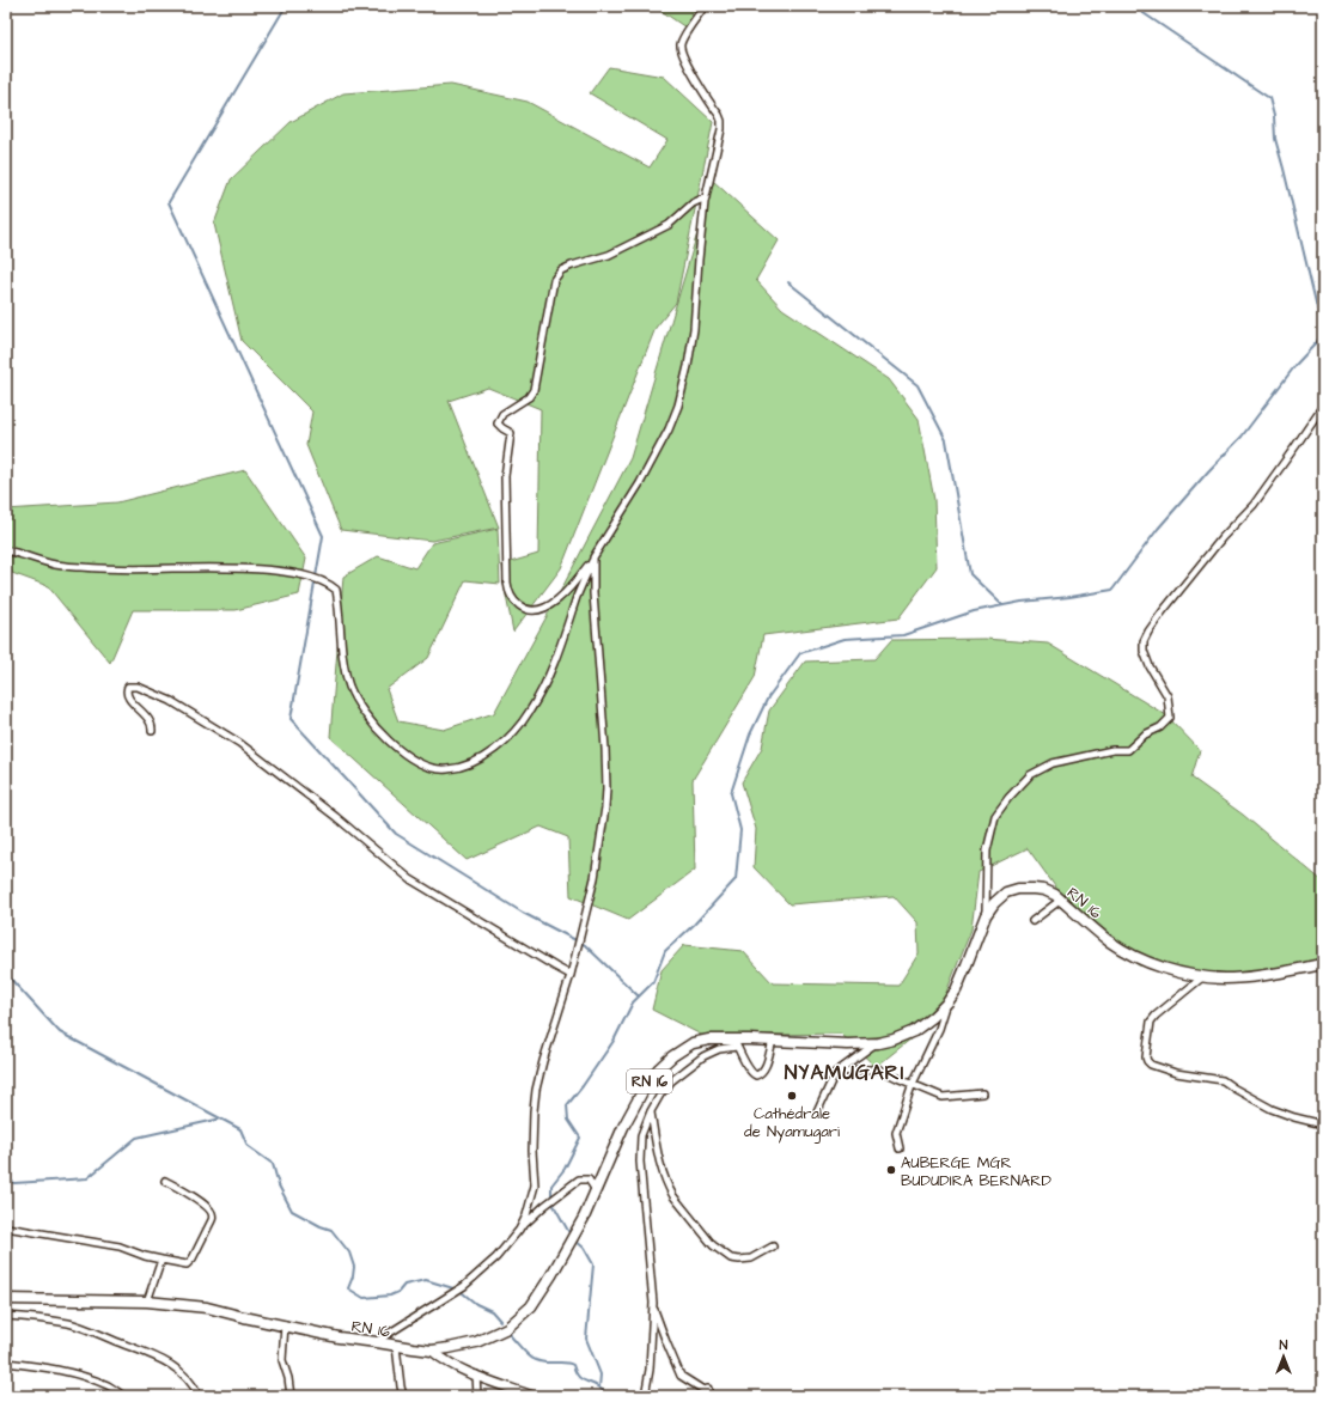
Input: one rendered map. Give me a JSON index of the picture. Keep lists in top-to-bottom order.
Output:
{
  "streets": {
    "main road": ["RN 16"]
  },
  "districts": ["NYAMUGARI"],
  "places": ["Cathédrale de Nyamugari", "AUBERGE MGR BUDUDIRA BERNARD"],
  "north": "top"
}
